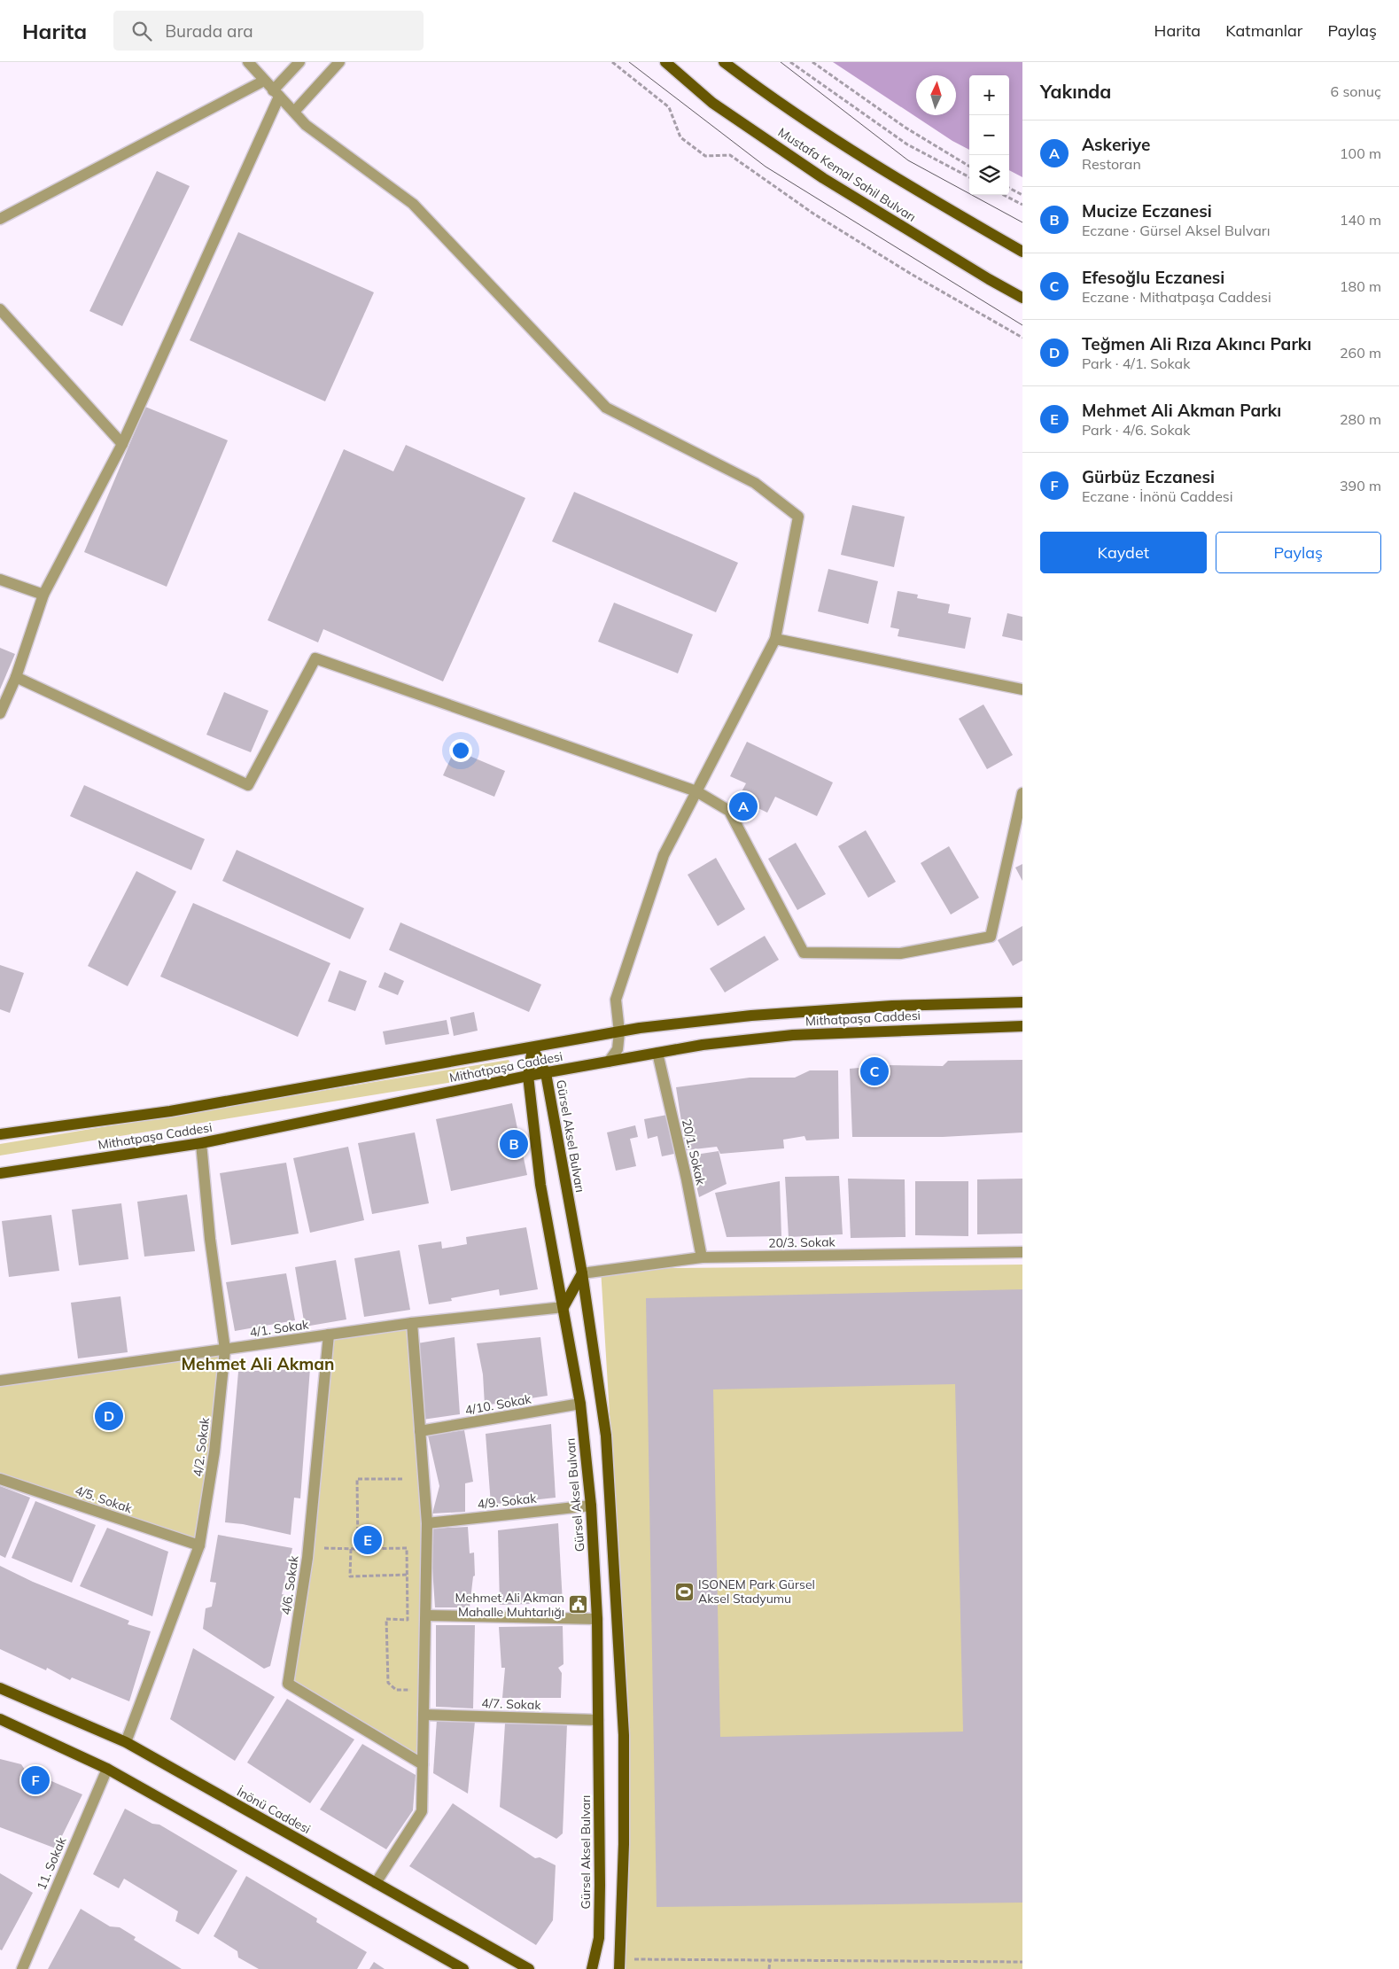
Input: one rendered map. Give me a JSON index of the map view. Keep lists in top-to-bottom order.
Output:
{
  "streets": {
    "main road": [
      "Mustafa Kemal Sahil Bulvarı",
      "Mithatpaşa Caddesi",
      "Gürsel Aksel Bulvarı",
      "İnönü Caddesi"
    ],
    "street": [
      "20/1. Sokak",
      "20/3. Sokak",
      "4/1. Sokak",
      "4/10. Sokak",
      "4/2. Sokak",
      "4/5. Sokak",
      "4/9. Sokak",
      "4/6. Sokak",
      "4/7. Sokak",
      "11. Sokak"
    ]
  },
  "crossings": [
    ["Mithatpaşa Caddesi", "Gürsel Aksel Bulvarı"],
    ["Mithatpaşa Caddesi", "20/1. Sokak"],
    ["Mithatpaşa Caddesi", "4/2. Sokak"],
    ["Gürsel Aksel Bulvarı", "20/3. Sokak"],
    ["Gürsel Aksel Bulvarı", "4/1. Sokak"],
    ["Gürsel Aksel Bulvarı", "4/10. Sokak"],
    ["Gürsel Aksel Bulvarı", "4/9. Sokak"],
    ["Gürsel Aksel Bulvarı", "4/7. Sokak"],
    ["20/1. Sokak", "20/3. Sokak"],
    ["4/1. Sokak", "4/2. Sokak"],
    ["4/1. Sokak", "4/6. Sokak"],
    ["4/2. Sokak", "4/5. Sokak"],
    ["4/2. Sokak", "İnönü Caddesi"]
  ],
  "districts": ["Mehmet Ali Akman"],
  "places": {
    "sports": ["ISONEM Park Gürsel Aksel Stadyumu"],
    "public building": ["Mehmet Ali Akman Mahalle Muhtarlığı"]
  },
  "north": "top",
  "page": {
    "header": "Harita",
    "search": "Burada ara",
    "nav": ["Harita", "Katmanlar", "Paylaş"],
    "heading": ["Yakında", "6 sonuç"],
    "map_buttons": ["+", "−"],
    "list": [
      {
        "mark": "A",
        "name": "Askeriye",
        "note": "Restoran",
        "value": "100 m"
      },
      {
        "mark": "B",
        "name": "Mucize Eczanesi",
        "note": "Eczane · Gürsel Aksel Bulvarı",
        "value": "140 m"
      },
      {
        "mark": "C",
        "name": "Efesoğlu Eczanesi",
        "note": "Eczane · Mithatpaşa Caddesi",
        "value": "180 m"
      },
      {
        "mark": "D",
        "name": "Teğmen Ali Rıza Akıncı Parkı",
        "note": "Park · 4/1. Sokak",
        "value": "260 m"
      },
      {
        "mark": "E",
        "name": "Mehmet Ali Akman Parkı",
        "note": "Park · 4/6. Sokak",
        "value": "280 m"
      },
      {
        "mark": "F",
        "name": "Gürbüz Eczanesi",
        "note": "Eczane · İnönü Caddesi",
        "value": "390 m"
      }
    ],
    "buttons": ["Kaydet", "Paylaş"],
    "pins": [
      "A",
      "C",
      "B",
      "D",
      "E",
      "F"
    ]
  }
}
